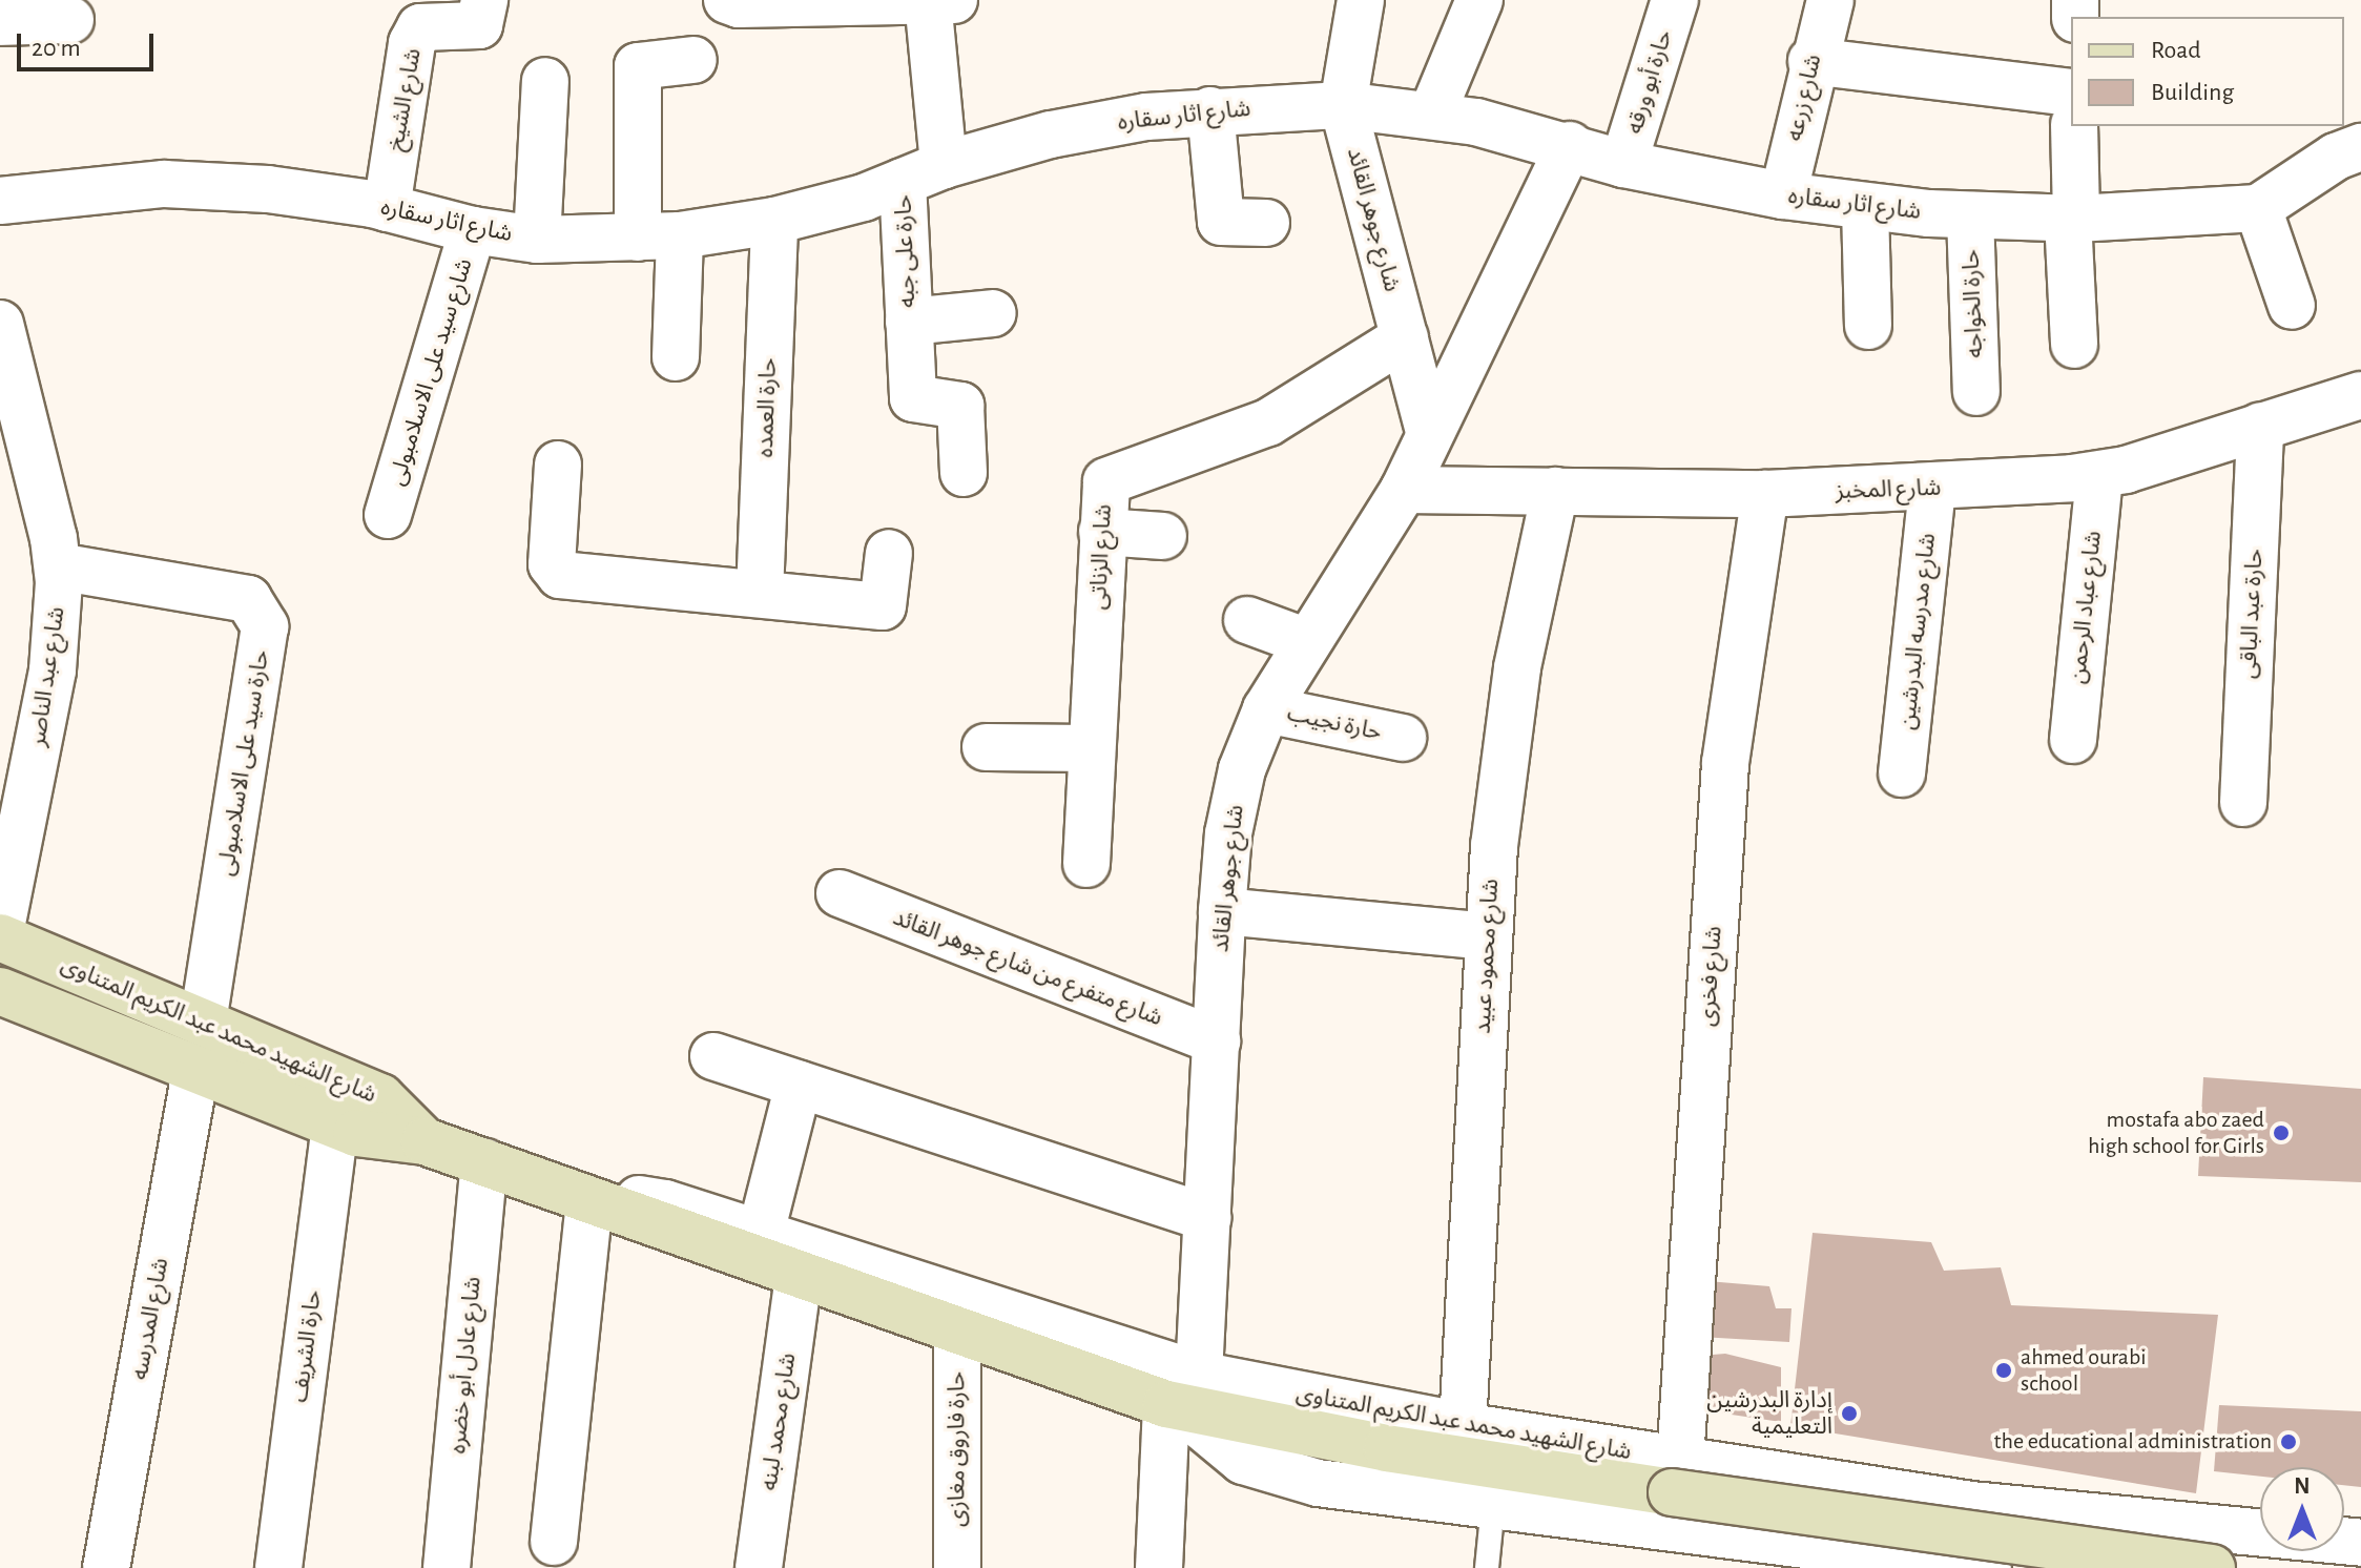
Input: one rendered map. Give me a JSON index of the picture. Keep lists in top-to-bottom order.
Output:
{
  "streets": {
    "main road": ["شارع الشهيد محمد عبد الكريم المتناوى"],
    "street": [
      "حارة أبو ورقه",
      "شارع زرعه",
      "شارع الشيخ",
      "شارع اثار سقاره",
      "شارع جوهر القائد",
      "حارة على جبه",
      "حارة الخواجه",
      "شارع سيد على الاسلامبولى",
      "حارة العمده",
      "شارع المخبز",
      "شارع الزناتى",
      "شارع عباد الرحمن",
      "حارة عبد الباقى",
      "شارع مدرسه البدرشين",
      "شارع عبد الناصر",
      "حارة نجيب",
      "حارة سيد على الاسلامبولى",
      "شارع محمود عبيد",
      "شارع متفرع من شارع جوهر القائد",
      "شارع فخرى",
      "شارع المدرسه",
      "حارة الشريف",
      "شارع عادل أبو خضره",
      "شارع محمد لبنه",
      "حارة فاروق مغازى"
    ]
  },
  "crossings": [
    ["حارة أبو ورقه", "شارع اثار سقاره"],
    ["شارع زرعه", "شارع اثار سقاره"],
    ["شارع الشيخ", "شارع اثار سقاره"],
    ["شارع اثار سقاره", "شارع جوهر القائد"],
    ["شارع اثار سقاره", "حارة على جبه"],
    ["شارع اثار سقاره", "حارة الخواجه"],
    ["شارع اثار سقاره", "شارع سيد على الاسلامبولى"],
    ["شارع اثار سقاره", "حارة العمده"],
    ["شارع جوهر القائد", "شارع المخبز"],
    ["شارع جوهر القائد", "شارع الزناتى"],
    ["شارع جوهر القائد", "حارة نجيب"],
    ["شارع جوهر القائد", "شارع متفرع من شارع جوهر القائد"],
    ["شارع جوهر القائد", "شارع الشهيد محمد عبد الكريم المتناوى"],
    ["شارع المخبز", "شارع عباد الرحمن"],
    ["شارع المخبز", "حارة عبد الباقى"],
    ["شارع المخبز", "شارع مدرسه البدرشين"],
    ["شارع المخبز", "شارع محمود عبيد"],
    ["شارع المخبز", "شارع فخرى"],
    ["شارع عبد الناصر", "حارة سيد على الاسلامبولى"],
    ["شارع عبد الناصر", "شارع الشهيد محمد عبد الكريم المتناوى"],
    ["حارة سيد على الاسلامبولى", "شارع الشهيد محمد عبد الكريم المتناوى"],
    ["شارع محمود عبيد", "شارع الشهيد محمد عبد الكريم المتناوى"],
    ["شارع فخرى", "شارع الشهيد محمد عبد الكريم المتناوى"],
    ["شارع الشهيد محمد عبد الكريم المتناوى", "شارع المدرسه"],
    ["شارع الشهيد محمد عبد الكريم المتناوى", "حارة الشريف"]
  ],
  "places": [
    "mostafa abo zaed high school for Girls",
    "ahmed ourabi school",
    "إدارة البدرشين التعليمية",
    "the educational administration"
  ],
  "legend": ["Road", "Building"],
  "scale_bar": "20 m",
  "north": "top"
}
